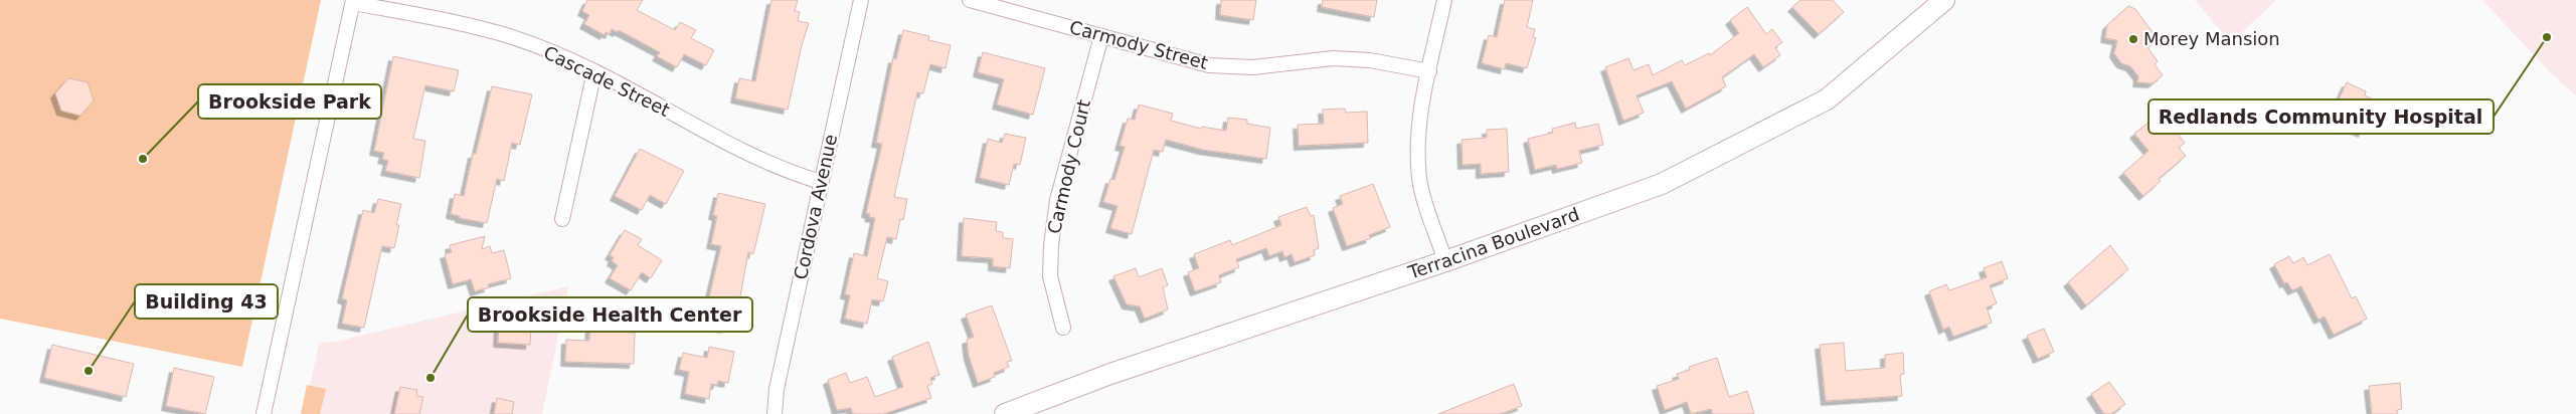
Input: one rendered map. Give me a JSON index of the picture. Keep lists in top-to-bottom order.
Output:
{
  "streets": {
    "main road": ["Terracina Boulevard"],
    "street": [
      "Carmody Street",
      "Cascade Street",
      "Carmody Court",
      "Cordova Avenue"
    ]
  },
  "crossings": [
    ["Carmody Street", "Carmody Court"],
    ["Cascade Street", "Cordova Avenue"]
  ],
  "places": [
    "Redlands Community Hospital",
    "Morey Mansion",
    "Brookside Park",
    "Building 43",
    "Brookside Health Center"
  ]
}
